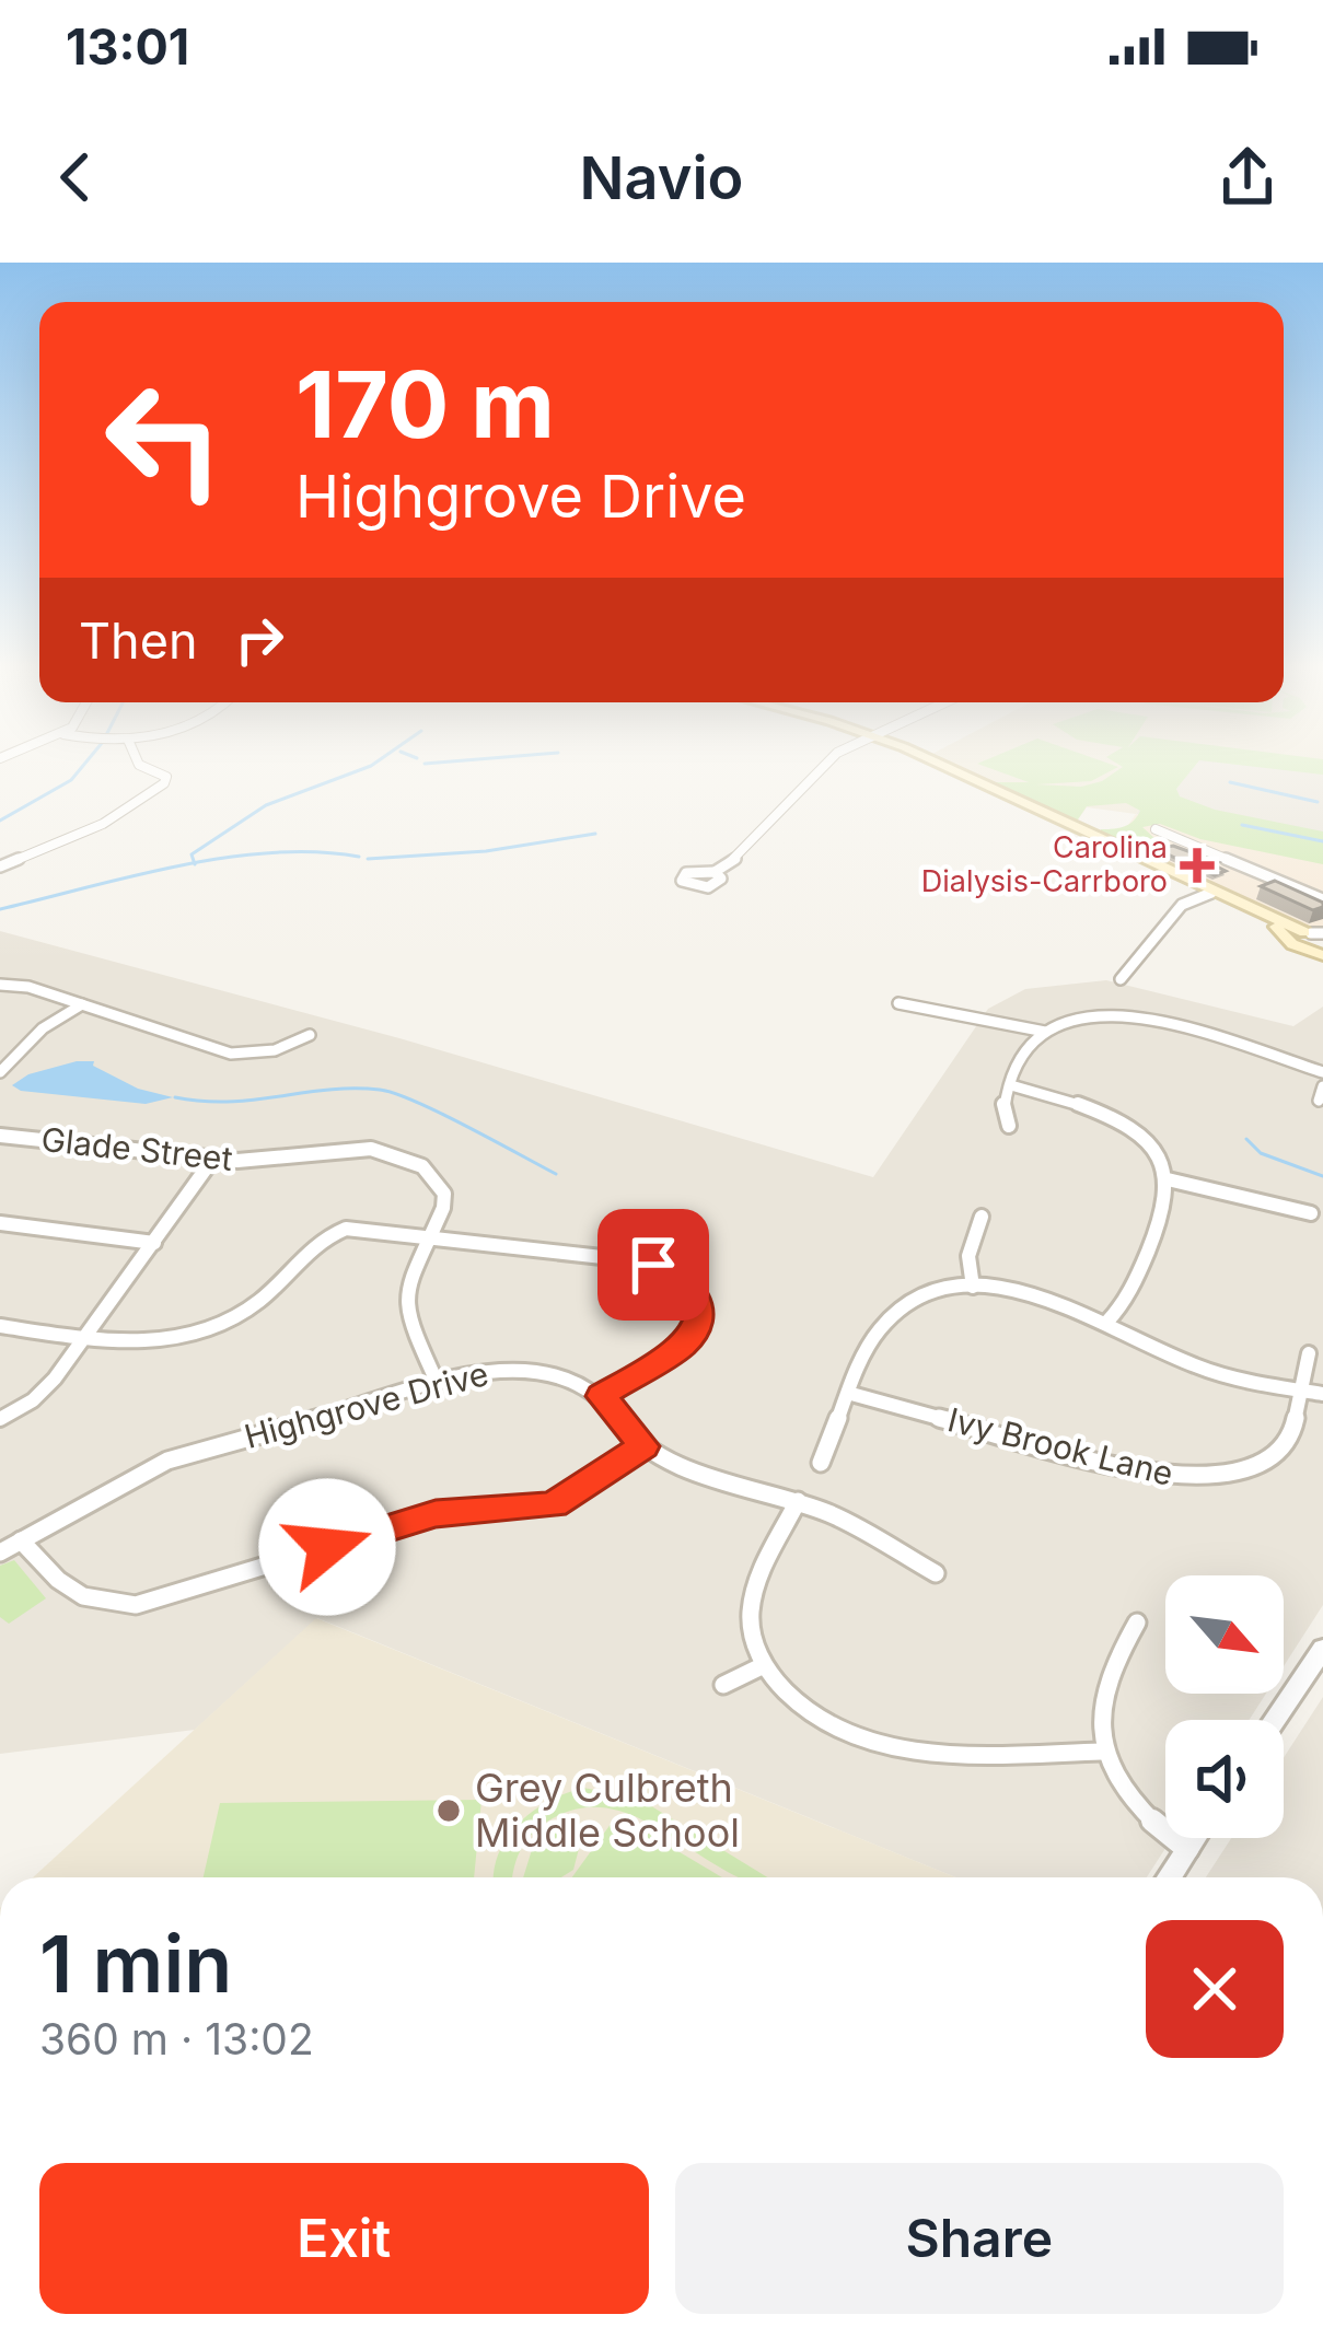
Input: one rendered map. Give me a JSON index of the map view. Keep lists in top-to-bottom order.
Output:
{
  "streets": {
    "street": ["Glade Street", "Highgrove Drive", "Ivy Brook Lane"]
  },
  "crossings": [
    ["Glade Street", "Highgrove Drive"]
  ],
  "places": {
    "health": ["Carolina Dialysis-Carrboro"],
    "other": ["Grey Culbreth Middle School"]
  },
  "north": "bottom right",
  "page": {
    "status": "13:01",
    "header": "Navio",
    "turn": ["170 m", "Highgrove Drive"],
    "then": "Then",
    "heading": ["1 min", "360 m · 13:02"],
    "buttons": ["Exit", "Share"]
  }
}
